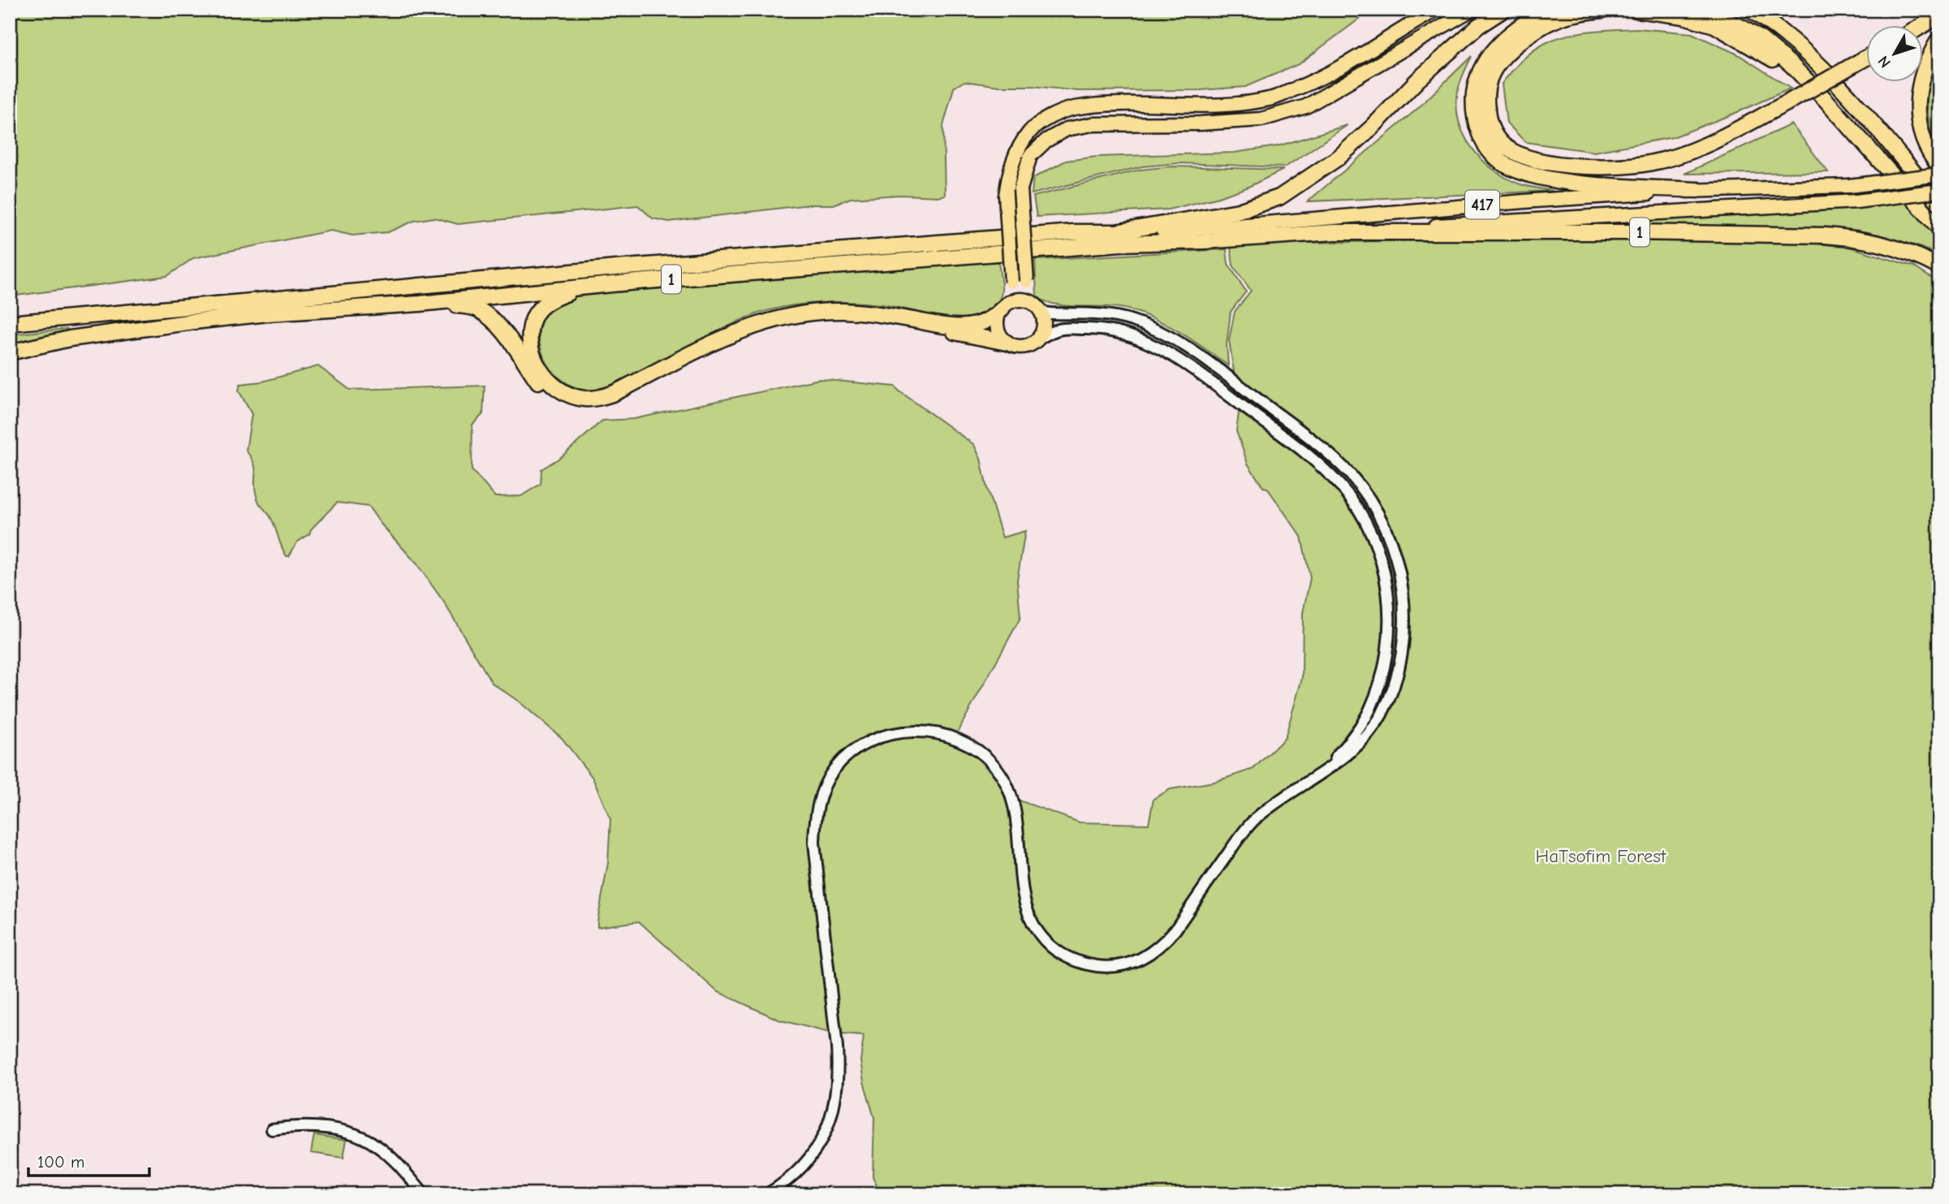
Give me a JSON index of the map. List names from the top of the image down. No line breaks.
{"streets":{"highway":["1"],"main road":["417"]},"crossings":[["417","1"]],"parks":["HaTsofim Forest"],"scale_bar":"100 m","north":"bottom left"}
